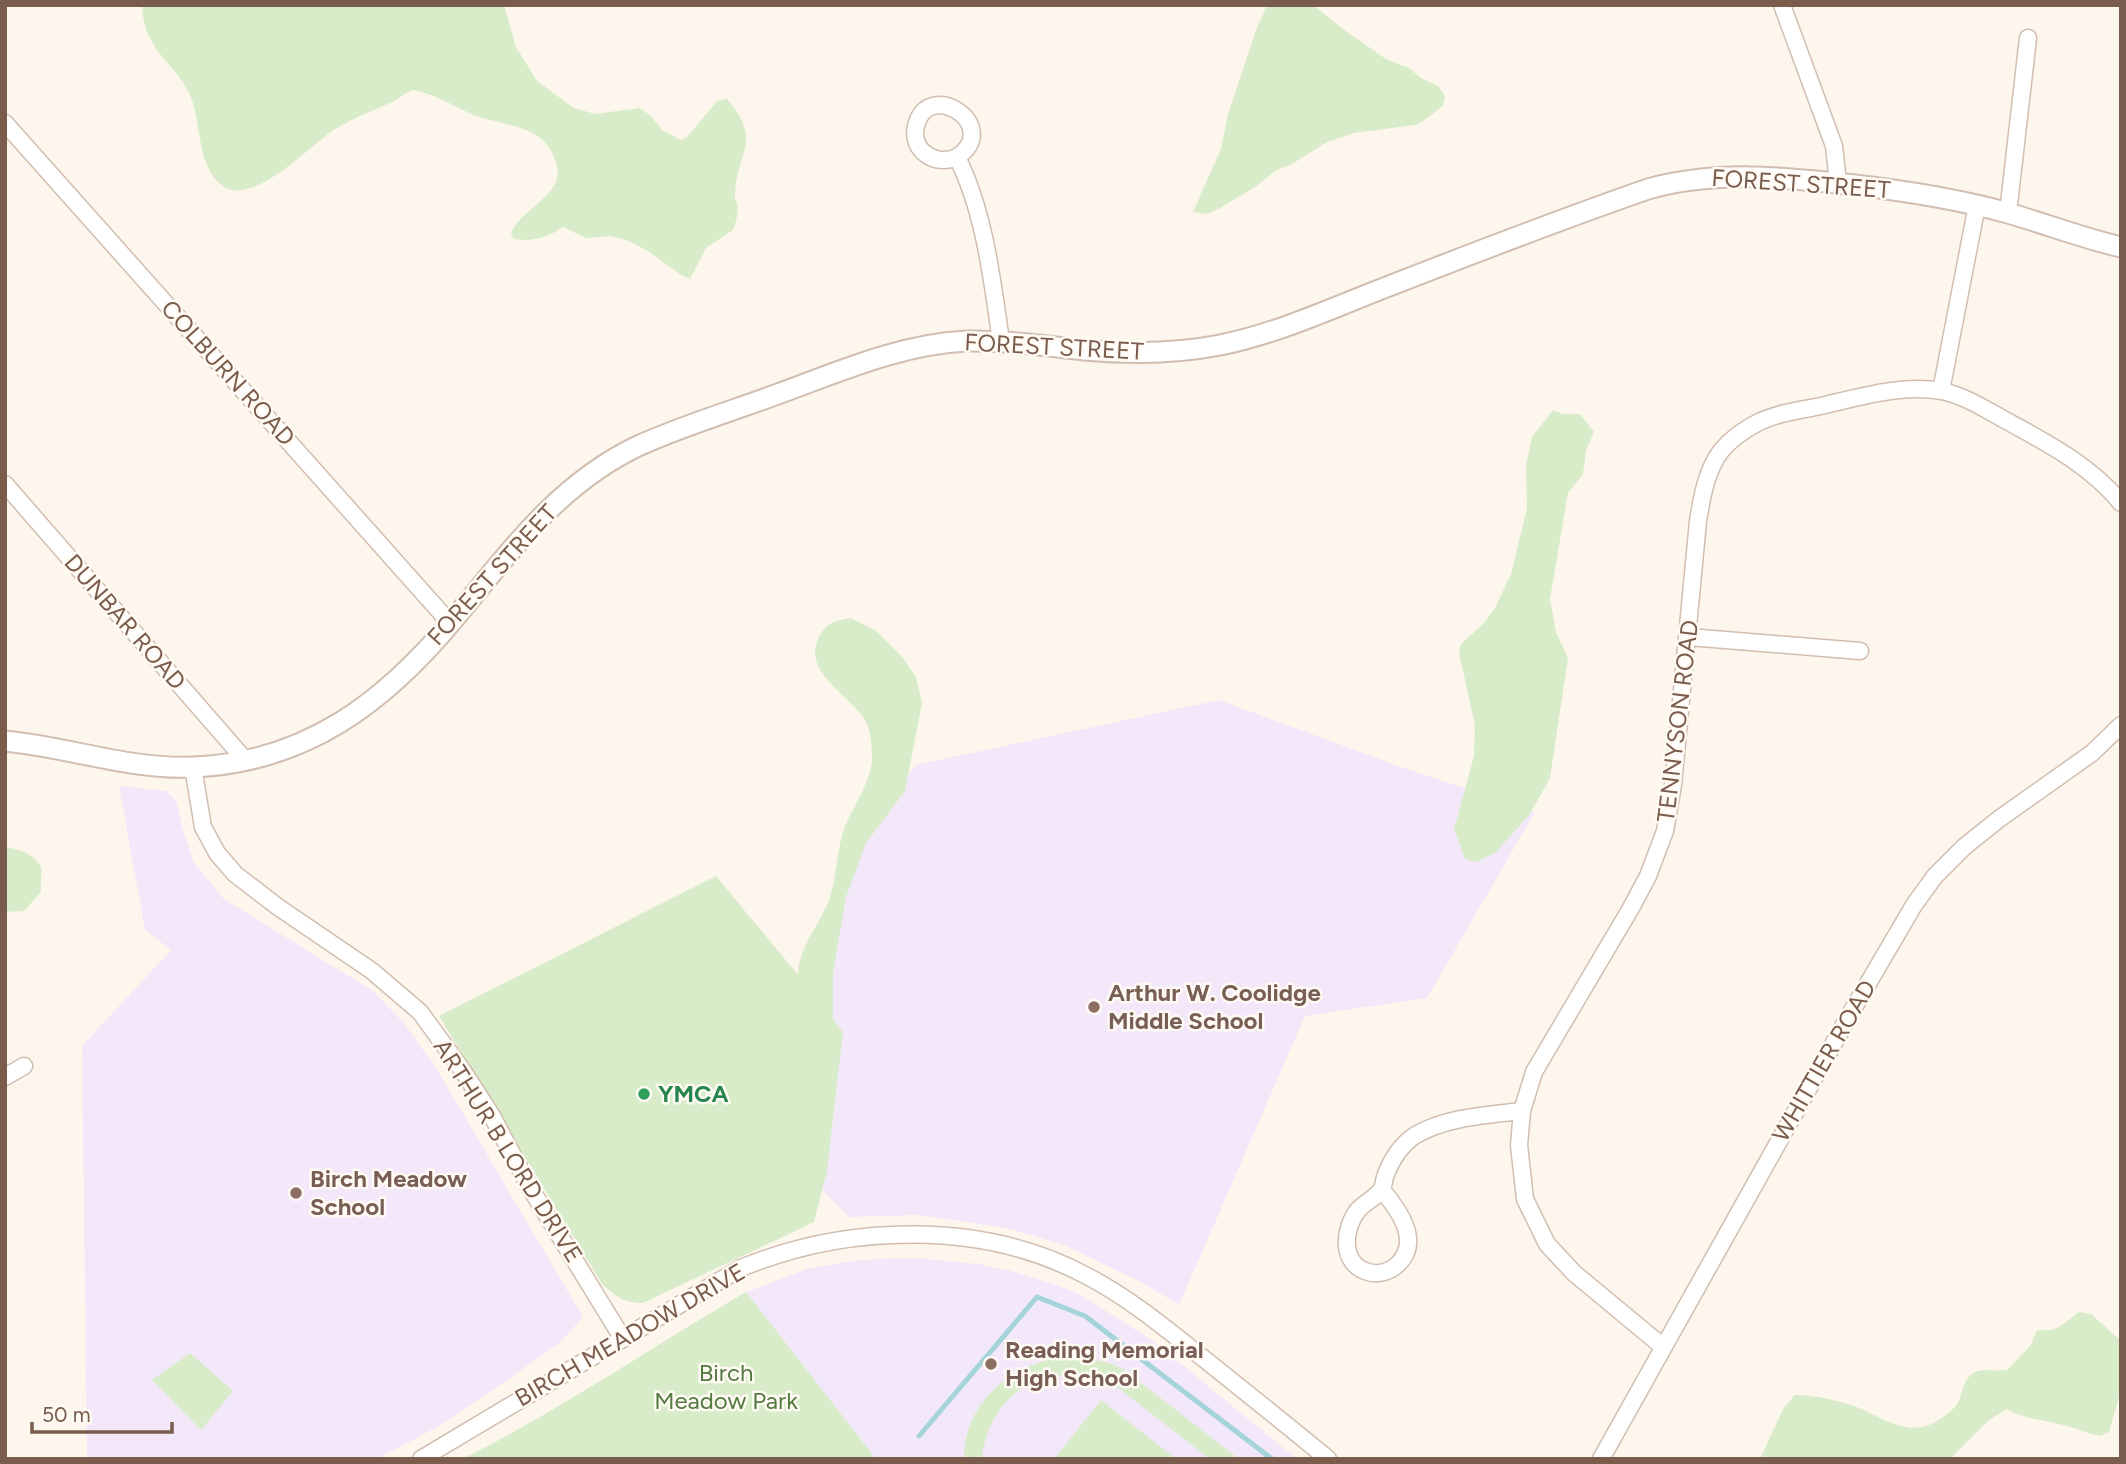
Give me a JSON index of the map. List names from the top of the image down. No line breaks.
{"streets":{"street":["FOREST STREET","COLBURN ROAD","DUNBAR ROAD","TENNYSON ROAD","WHITTIER ROAD","ARTHUR B LORD DRIVE","BIRCH MEADOW DRIVE"]},"crossings":[["FOREST STREET","COLBURN ROAD"],["FOREST STREET","DUNBAR ROAD"],["FOREST STREET","ARTHUR B LORD DRIVE"],["TENNYSON ROAD","WHITTIER ROAD"],["ARTHUR B LORD DRIVE","BIRCH MEADOW DRIVE"]],"parks":["Birch Meadow Park"],"places":["Arthur W. Coolidge Middle School","YMCA","Birch Meadow School","Reading Memorial High School"],"scale_bar":"50 m"}
